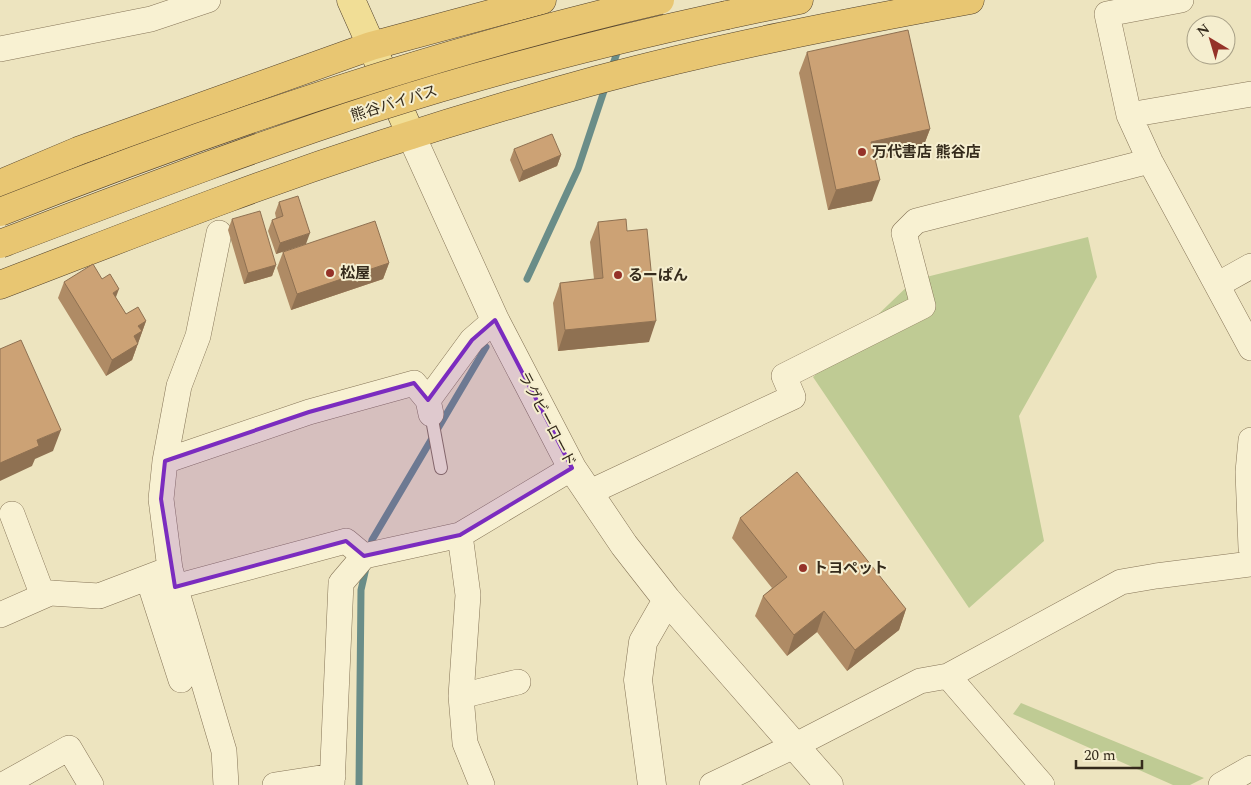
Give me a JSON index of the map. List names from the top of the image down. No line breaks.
{"streets":{"highway":["熊谷バイパス"],"main road":["ラグビーロード"]},"places":["万代書店 熊谷店","松屋","るーぱん","トヨペット"],"scale_bar":"20 m","north":"top left"}
